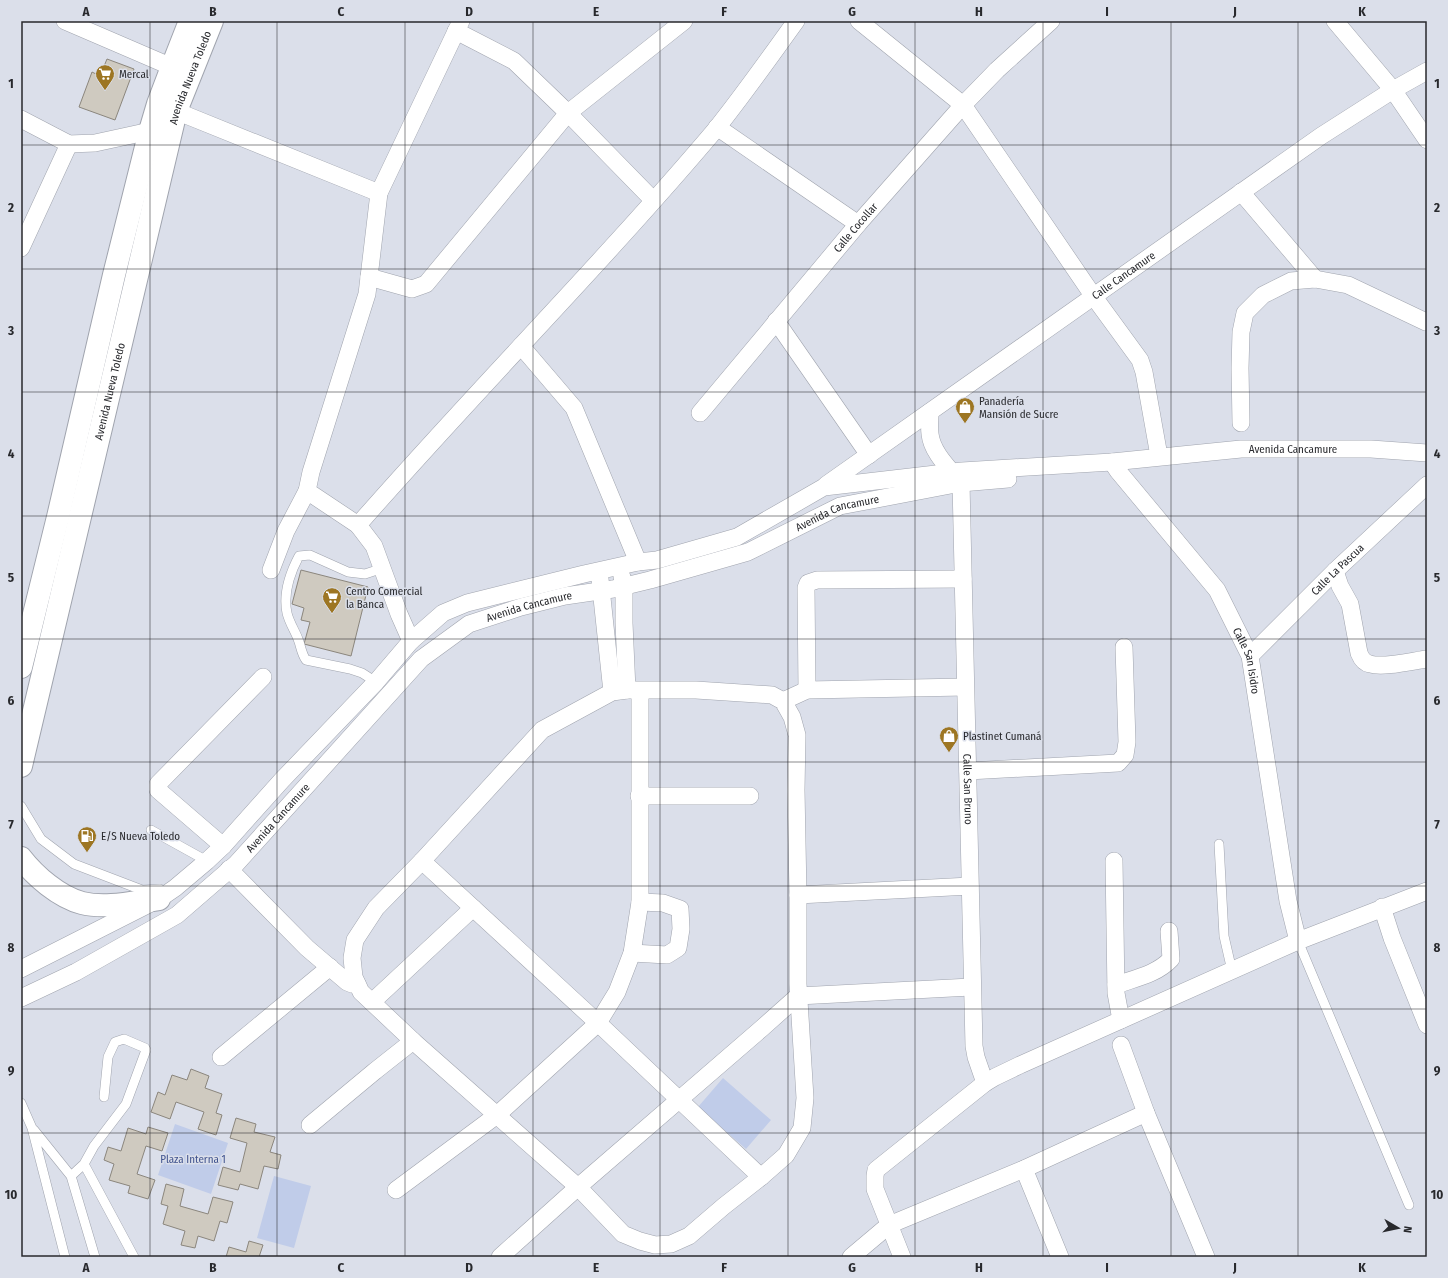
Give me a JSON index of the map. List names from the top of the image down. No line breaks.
{"streets":{"main road":["Avenida Nueva Toledo"],"street":["Calle Cocollar","Calle Cancamure","Avenida Cancamure","Calle La Pascua","Calle San Isidro","Calle San Bruno"]},"crossings":[["Calle Cancamure","Avenida Cancamure"],["Avenida Cancamure","Calle San Isidro"],["Avenida Cancamure","Calle San Bruno"],["Calle La Pascua","Calle San Isidro"]],"parks":["Plaza Interna 1"],"places":{"supermarket":["Mercal","Centro Comercial la Banca"],"shop":["Panadería Mansión de Sucre","Plastinet Cumaná"],"fuel station":["E/S Nueva Toledo"]},"north":"right","grid":{"columns":["A","B","C","D","E","F","G","H","I","J","K"],"rows":["1","2","3","4","5","6","7","8","9","10"]}}
